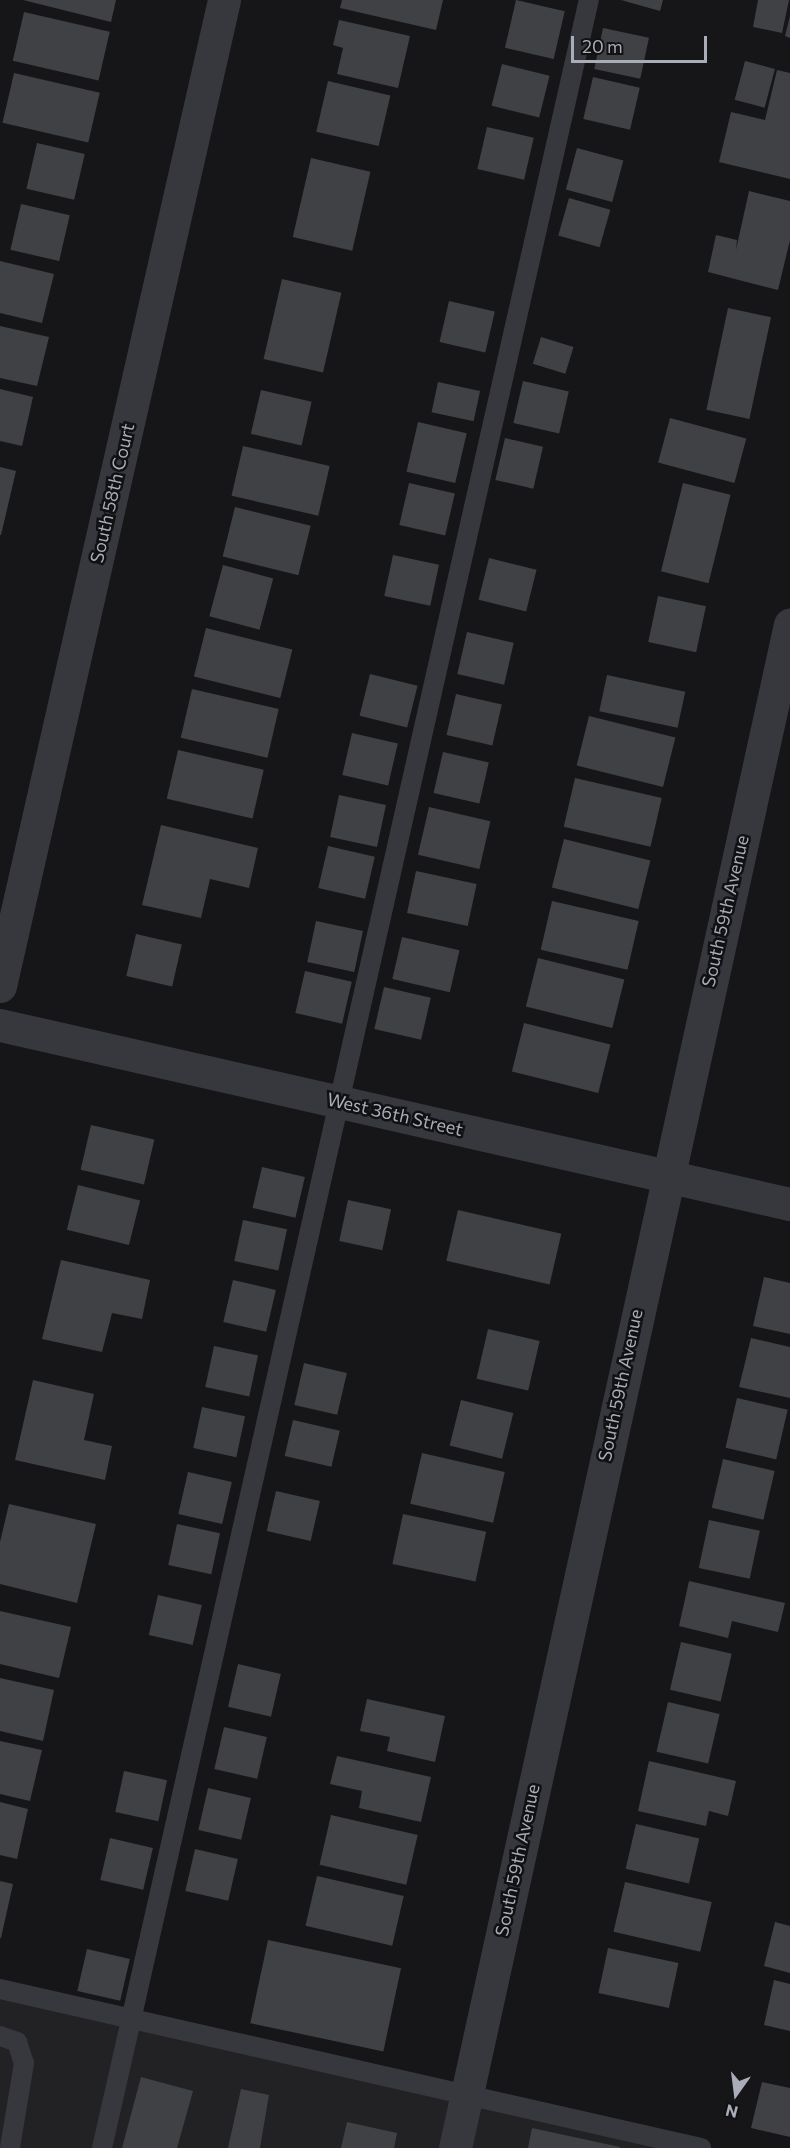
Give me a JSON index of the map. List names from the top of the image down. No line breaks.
{"streets":{"street":["South 58th Court","South 59th Avenue","West 36th Street"]},"crossings":[["South 59th Avenue","West 36th Street"]],"scale_bar":"20 m","north":"bottom"}
